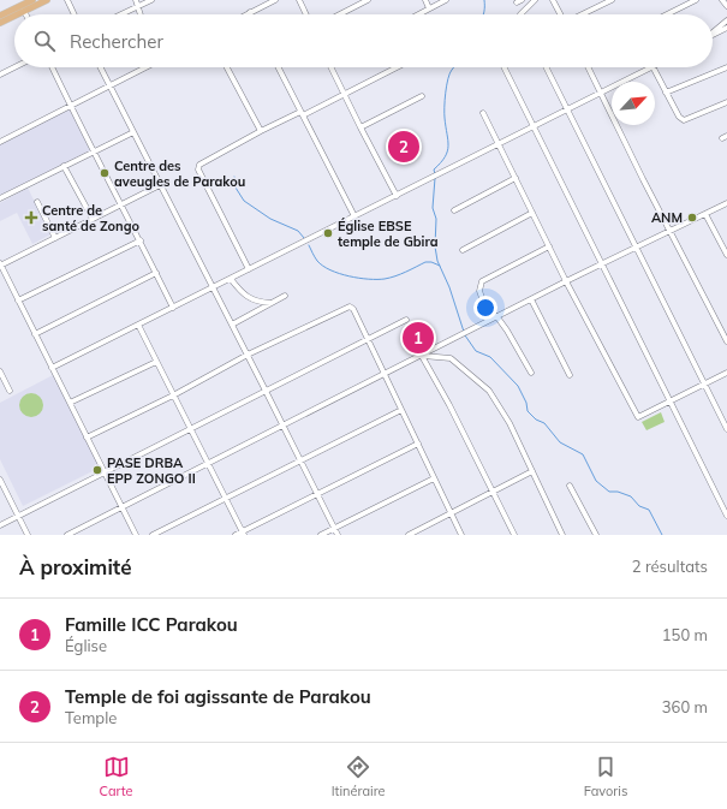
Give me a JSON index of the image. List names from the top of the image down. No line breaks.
{"places":{"other":["Centre des aveugles de Parakou","ANM","Église EBSE temple de Gbira","PASE DRBA EPP ZONGO II"],"health":["Centre de santé de Zongo"]},"north":"top right","page":{"search":"Rechercher","pins":["2","1"],"heading":["À proximité","2 résultats"],"list":[{"mark":"1","name":"Famille ICC Parakou","note":"Église","value":"150 m"},{"mark":"2","name":"Temple de foi agissante de Parakou","note":"Temple","value":"360 m"}],"nav":["Carte","Itinéraire","Favoris"]}}
